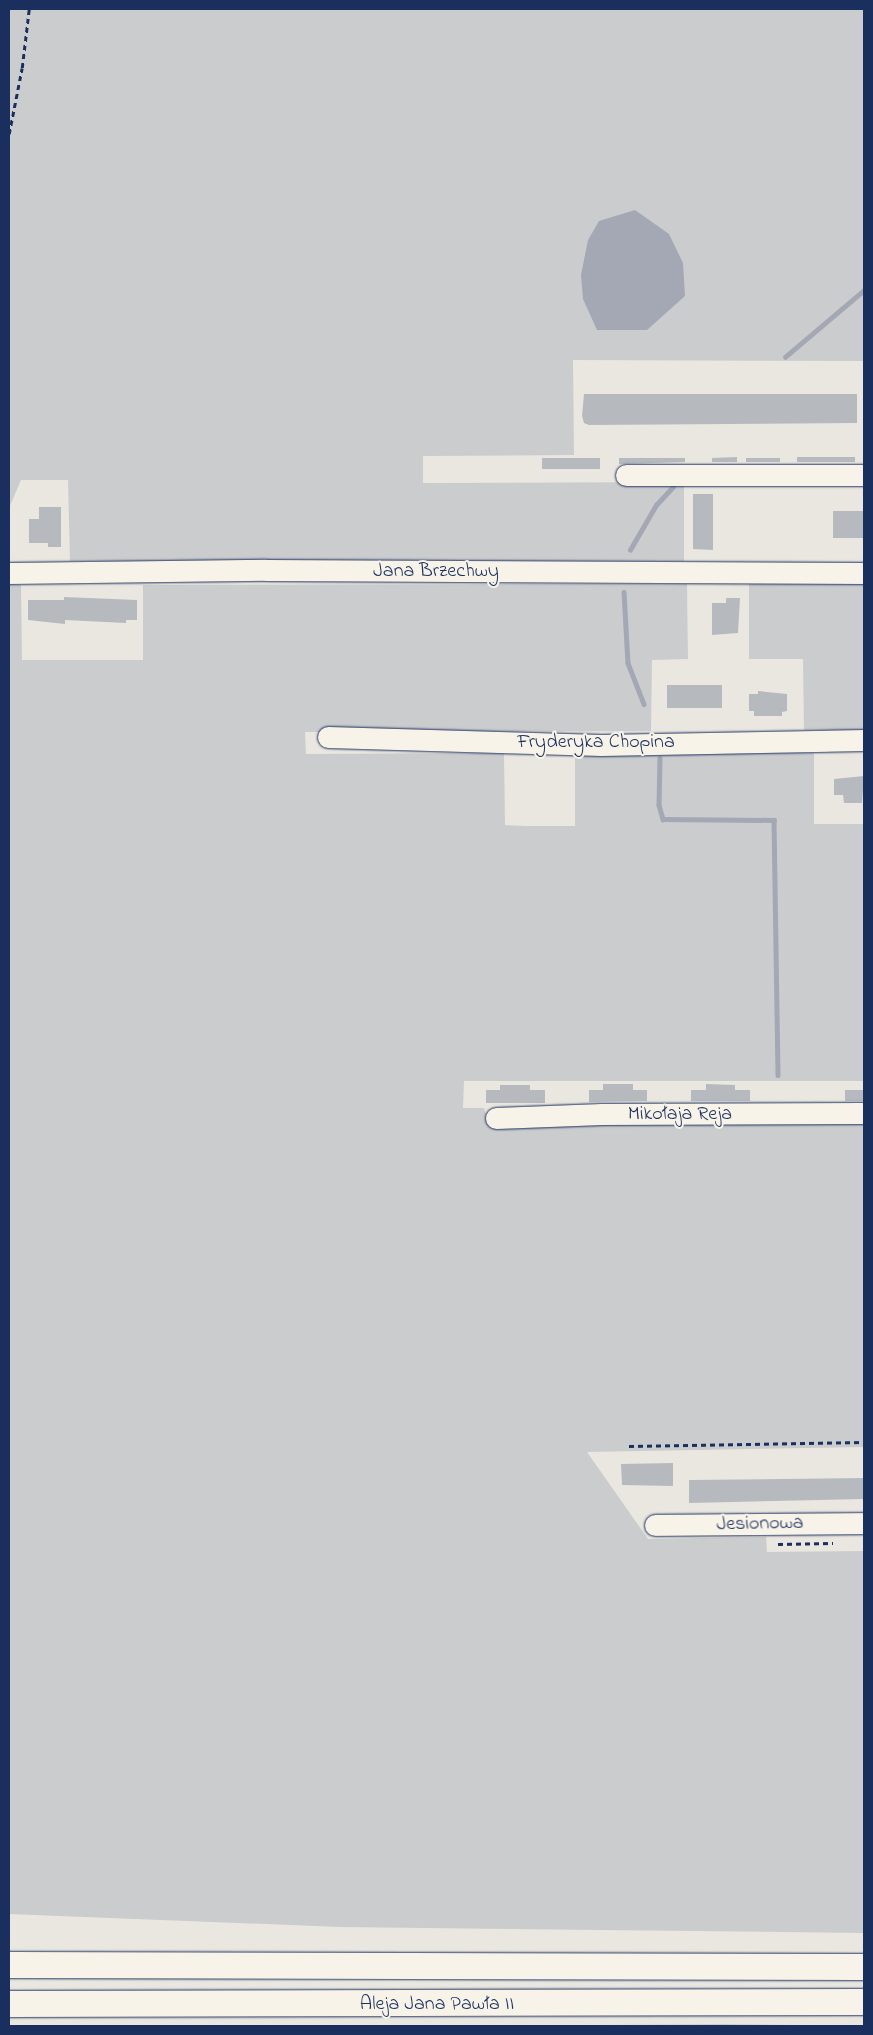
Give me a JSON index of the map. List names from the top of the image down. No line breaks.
{"streets":{"main road":["Aleja Jana Pawła II"],"street":["Jana Brzechwy","Fryderyka Chopina","Mikołaja Reja","Jesionowa"]}}
